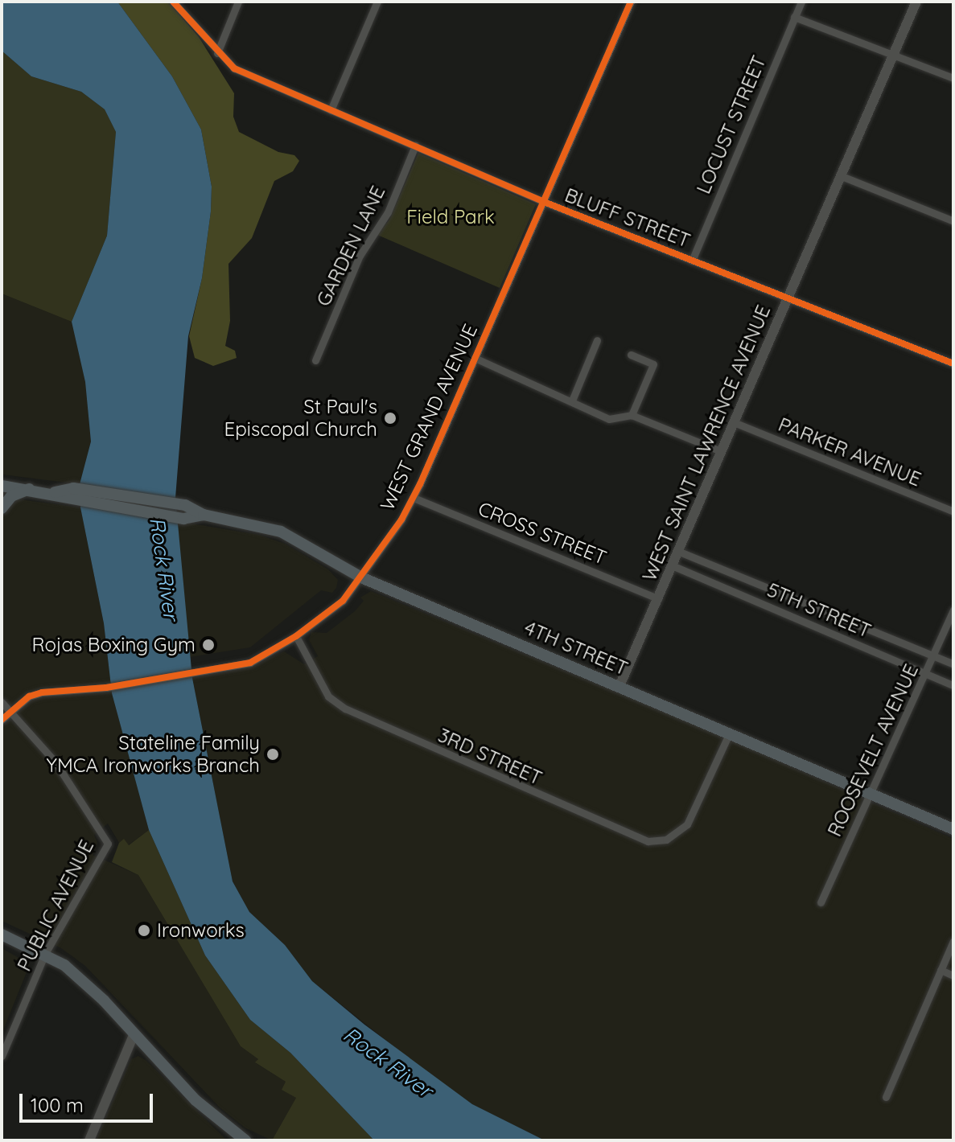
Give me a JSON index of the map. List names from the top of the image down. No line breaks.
{"streets":{"main road":["4TH STREET"],"street":["LOCUST STREET","BLUFF STREET","GARDEN LANE","WEST GRAND AVENUE","WEST SAINT LAWRENCE AVENUE","PARKER AVENUE","CROSS STREET","5TH STREET","ROOSEVELT AVENUE","3RD STREET","PUBLIC AVENUE"]},"crossings":[["LOCUST STREET","BLUFF STREET"],["BLUFF STREET","GARDEN LANE"],["BLUFF STREET","WEST GRAND AVENUE"],["BLUFF STREET","WEST SAINT LAWRENCE AVENUE"],["WEST GRAND AVENUE","CROSS STREET"],["WEST GRAND AVENUE","4TH STREET"],["WEST GRAND AVENUE","3RD STREET"],["WEST GRAND AVENUE","PUBLIC AVENUE"],["WEST SAINT LAWRENCE AVENUE","PARKER AVENUE"],["WEST SAINT LAWRENCE AVENUE","CROSS STREET"],["WEST SAINT LAWRENCE AVENUE","5TH STREET"],["WEST SAINT LAWRENCE AVENUE","4TH STREET"],["5TH STREET","ROOSEVELT AVENUE"],["4TH STREET","ROOSEVELT AVENUE"],["4TH STREET","3RD STREET"]],"water":["Rock River"],"parks":["Field Park"],"places":["St Paul's Episcopal Church","Rojas Boxing Gym","Stateline Family YMCA Ironworks Branch","Ironworks"],"scale_bar":"100 m"}
